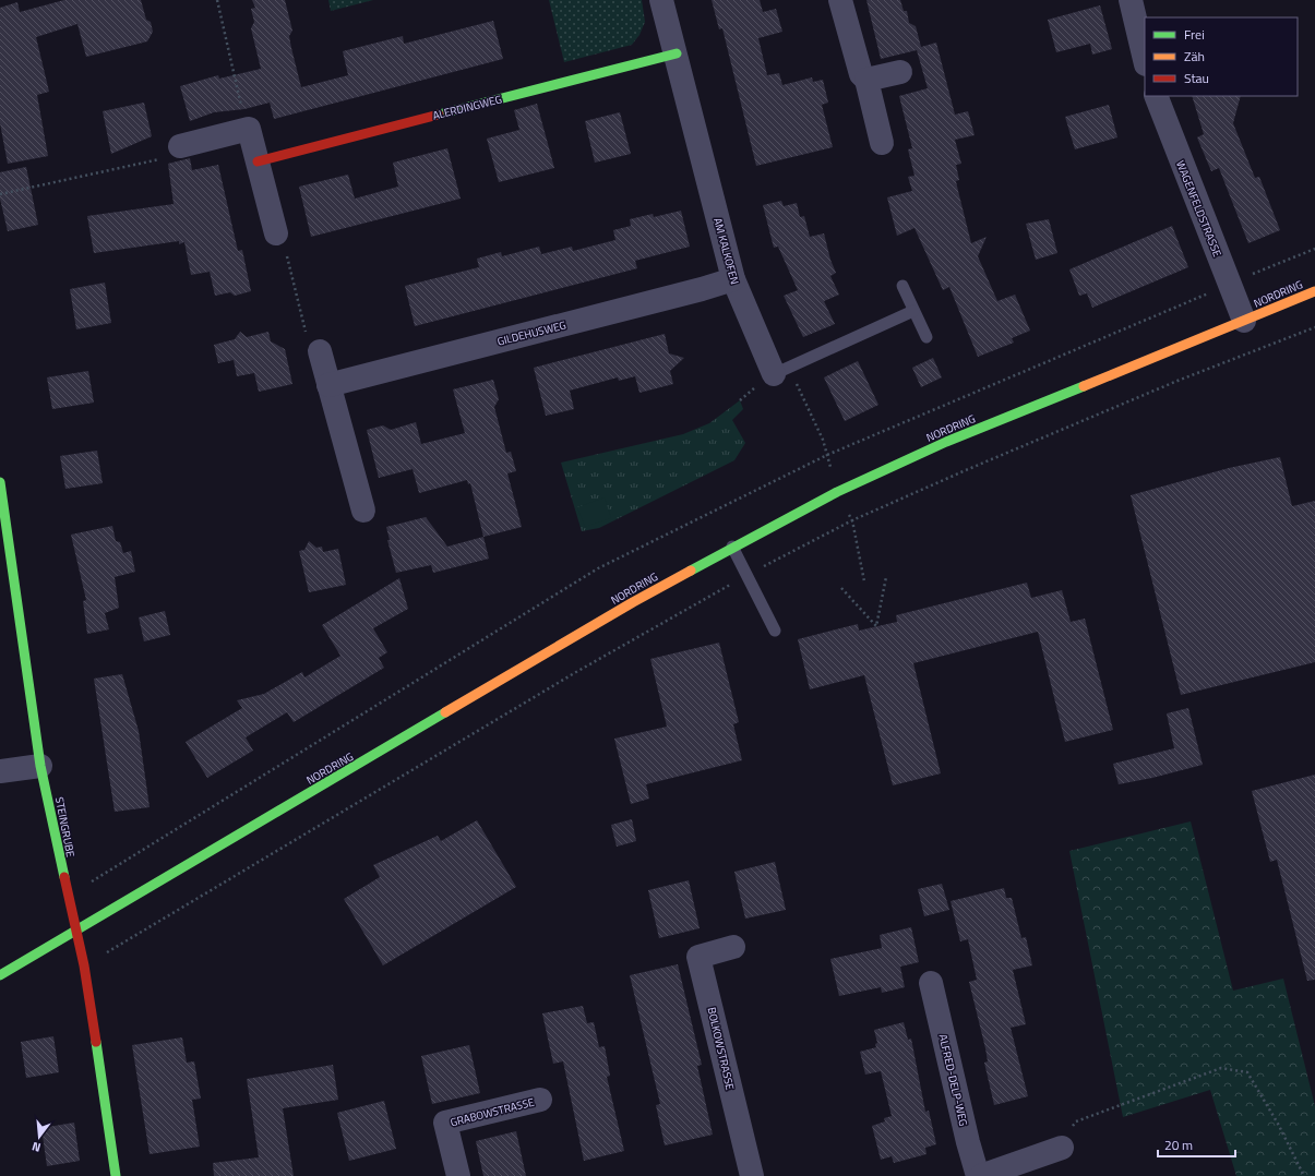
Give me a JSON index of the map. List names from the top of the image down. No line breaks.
{"streets":{"main road":["ALERDINGWEG","NORDRING","STEINGRUBE"],"street":["WAGENFELDSTRASSE","AM KALKOFEN","GILDEHUSWEG","BOLKOWSTRASSE","ALFRED-DELP-WEG","GRABOWSTRASSE"]},"crossings":[["ALERDINGWEG","AM KALKOFEN"],["WAGENFELDSTRASSE","NORDRING"],["AM KALKOFEN","GILDEHUSWEG"],["NORDRING","STEINGRUBE"]],"legend":["Frei","Zäh","Stau"],"scale_bar":"20 m","north":"bottom"}
